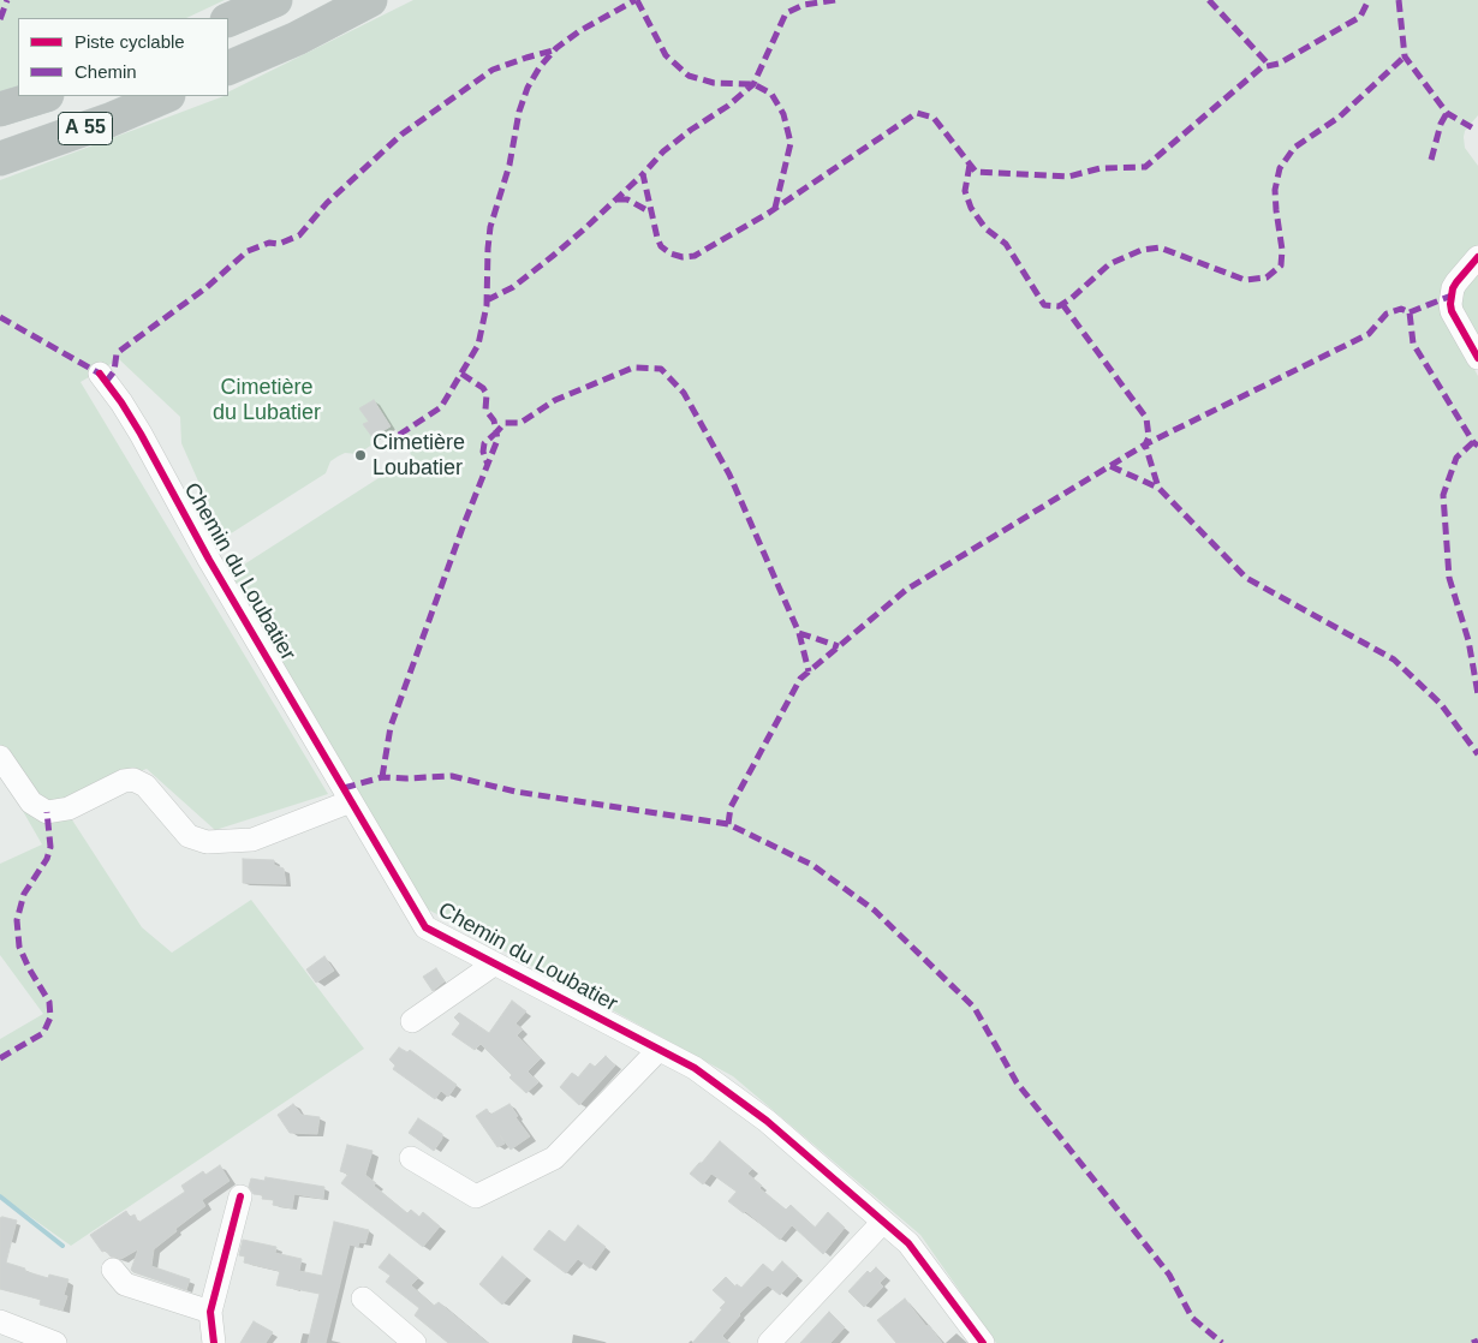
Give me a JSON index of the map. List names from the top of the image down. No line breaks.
{"streets":{"highway":["A 55"],"street":["Chemin du Loubatier"]},"parks":["Cimetière du Lubatier"],"places":["Cimetière Loubatier"],"legend":["Piste cyclable","Chemin"]}
